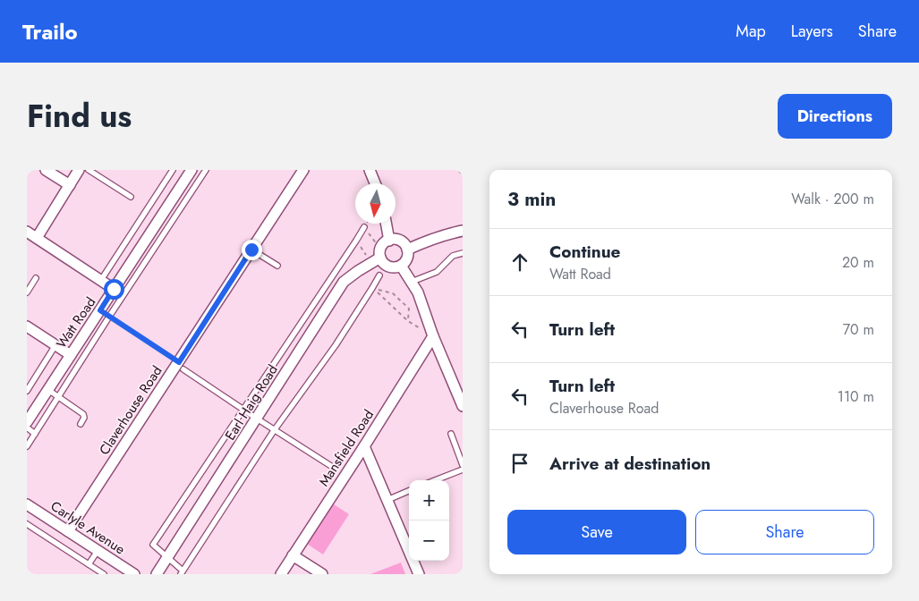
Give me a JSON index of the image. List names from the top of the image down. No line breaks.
{"streets":{"street":["Watt Road","Earl Haig Road","Claverhouse Road","Mansfield Road","Carlyle Avenue"]},"crossings":[["Claverhouse Road","Carlyle Avenue"]],"north":"bottom","page":{"header":"Trailo","nav":["Map","Layers","Share"],"title":"Find us","buttons":["Directions",["Save","Share"]],"heading":["3 min","Walk · 200 m"],"list":[["Continue","Watt Road","20 m"],["Turn left","70 m"],["Turn left","Claverhouse Road","110 m"],"Arrive at destination"],"map_buttons":["+","−"]}}
